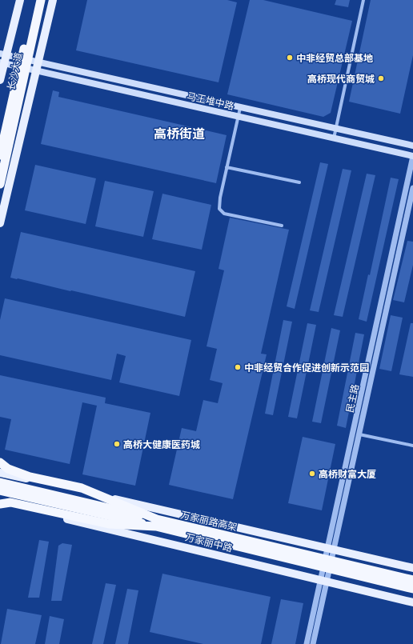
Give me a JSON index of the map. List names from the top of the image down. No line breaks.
{"streets":{"highway":["长沙大道","万家丽路高架"],"main road":["马王堆中路","万家丽中路"],"street":["民主路"]},"crossings":[["马王堆中路","民主路"],["民主路","万家丽中路"]],"districts":["高桥街道"],"places":["中非经贸总部基地","高桥现代商贸城","中非经贸合作促进创新示范园","高桥大健康医药城","高桥财富大厦"]}
